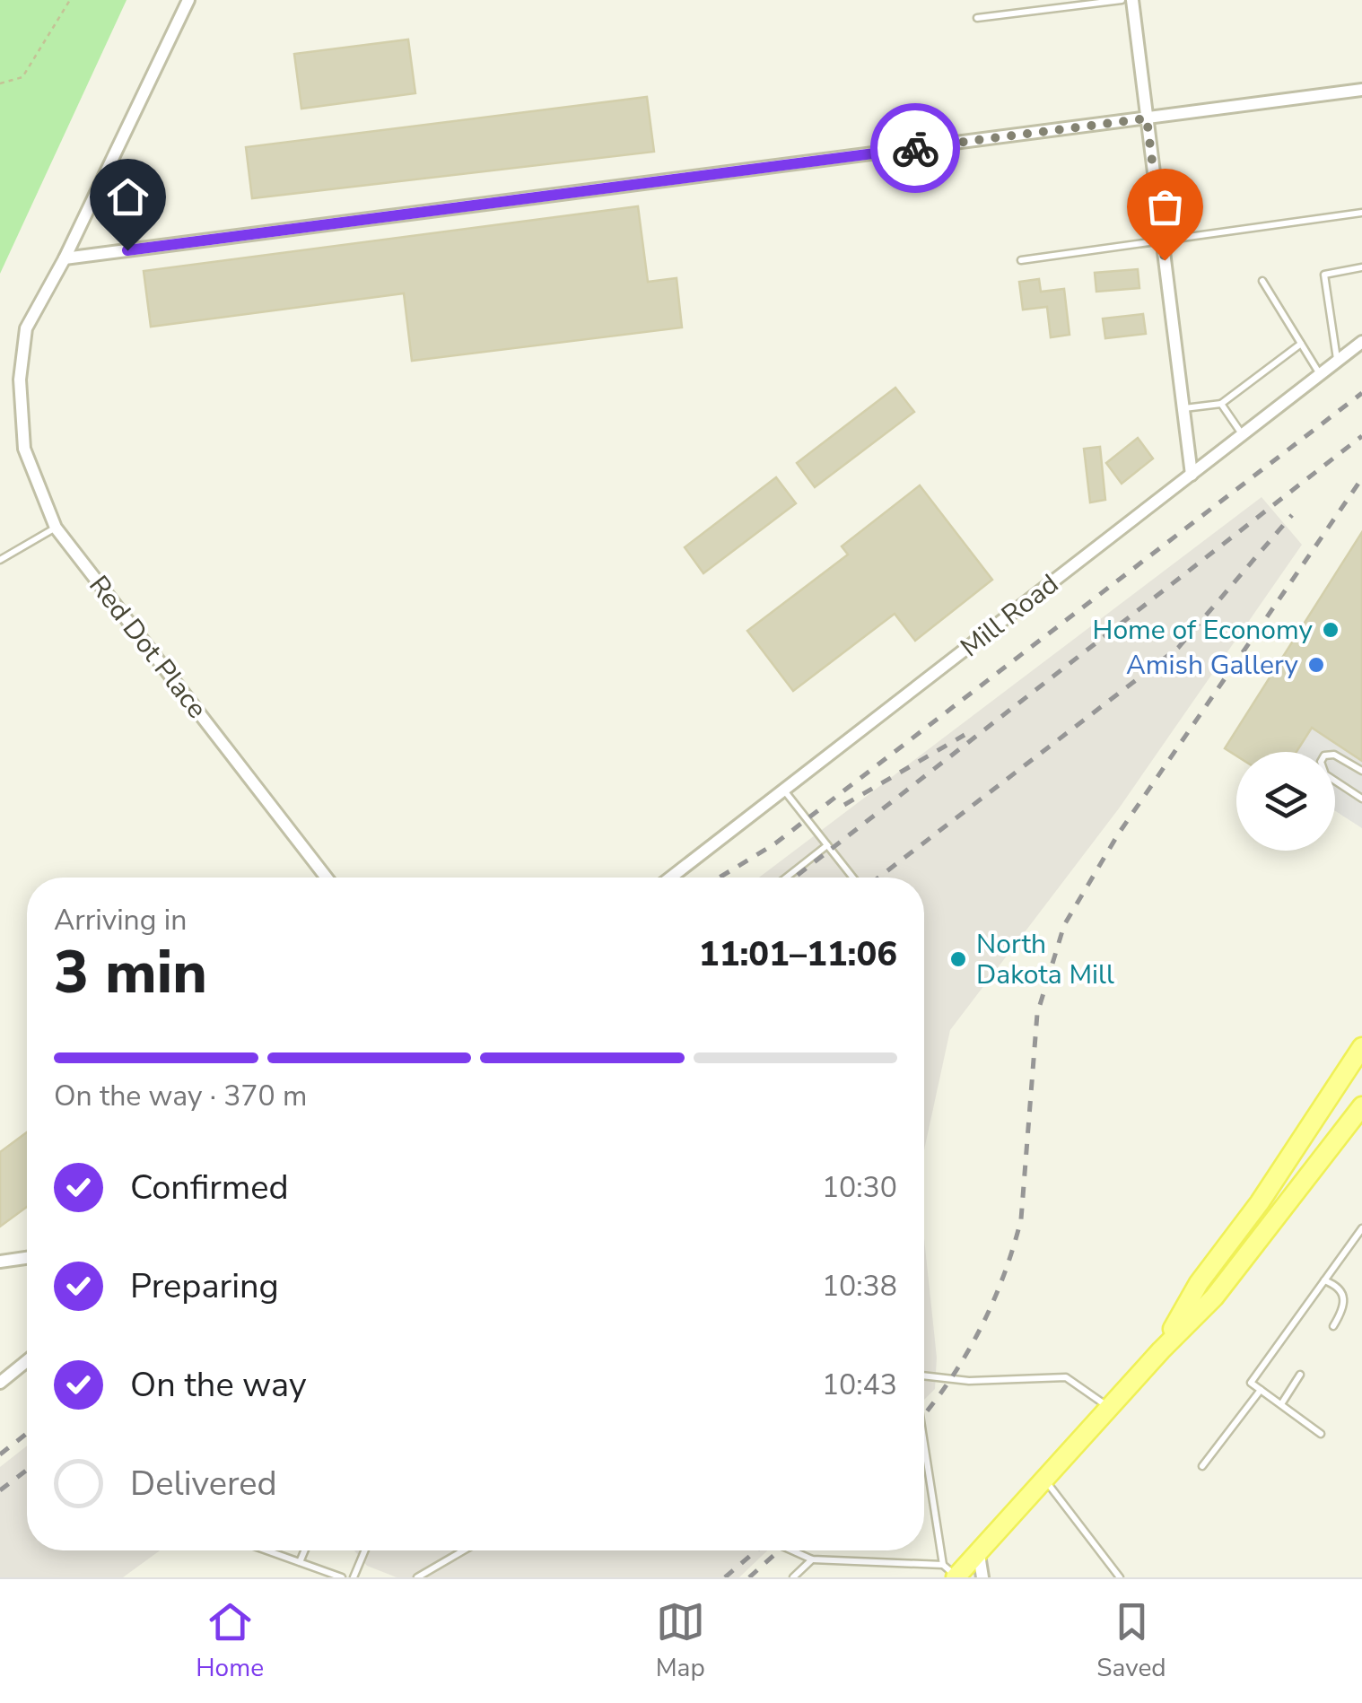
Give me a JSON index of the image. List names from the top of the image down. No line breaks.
{"streets":{"street":["Mill Road","Red Dot Place"]},"places":["Home of Economy","Amish Gallery","North Dakota Mill"],"page":{"heading":["3 min","Arriving in","11:01–11:06"],"bar":"On the way · 370 m","list":[["Confirmed","10:30"],["Preparing","10:38"],["On the way","10:43"],"Delivered"],"tabs":["Home","Map","Saved"]}}
